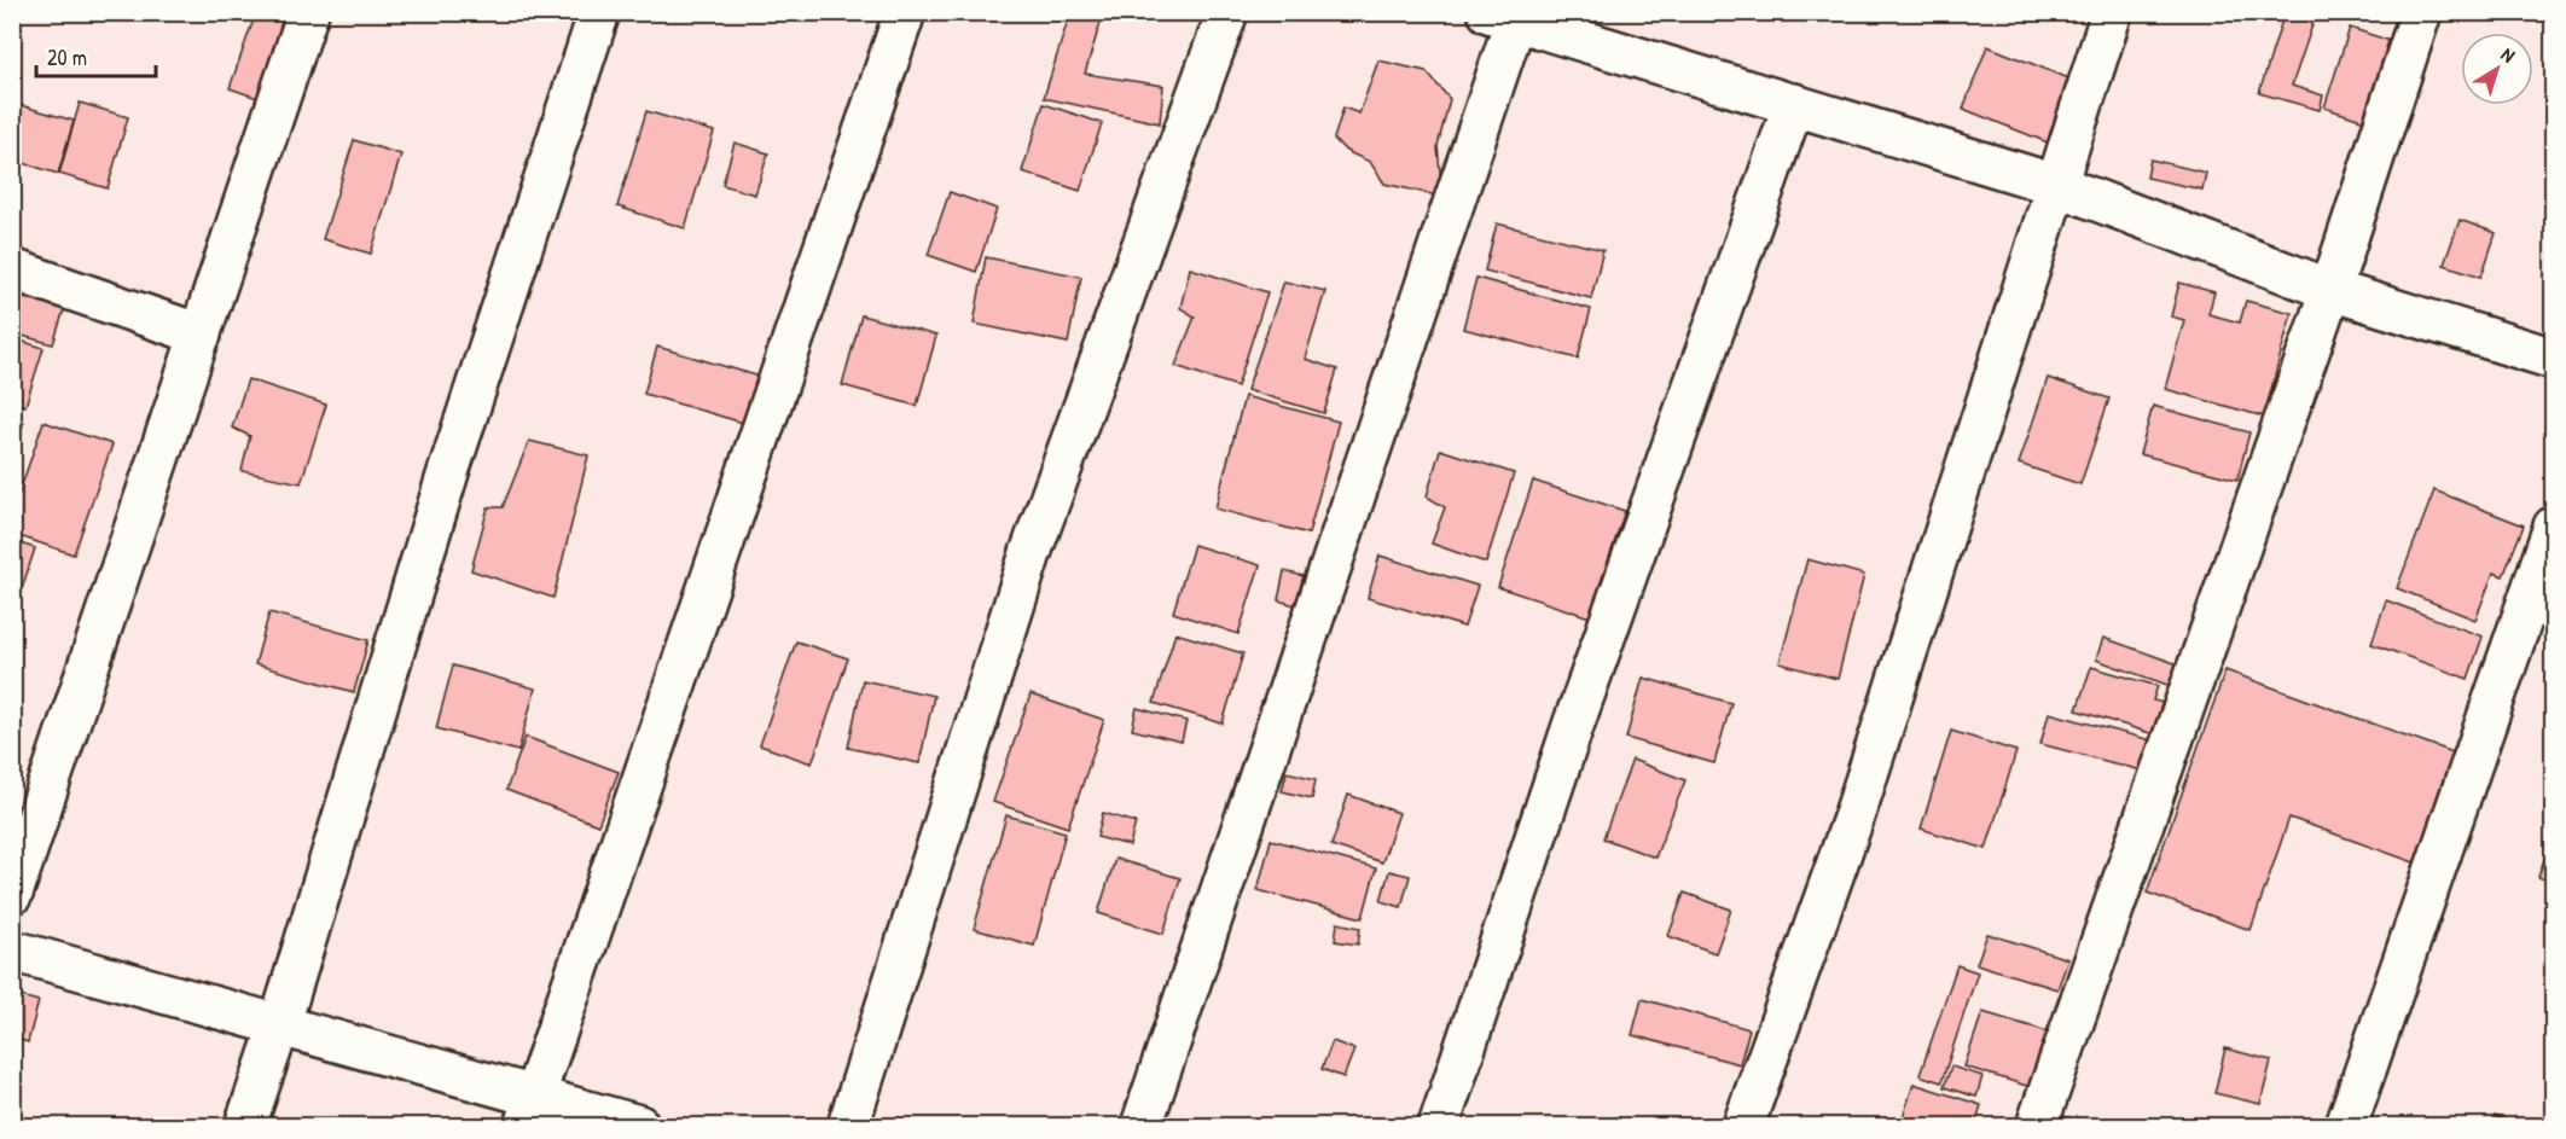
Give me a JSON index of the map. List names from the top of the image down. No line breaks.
{"scale_bar":"20 m","north":"top right"}
